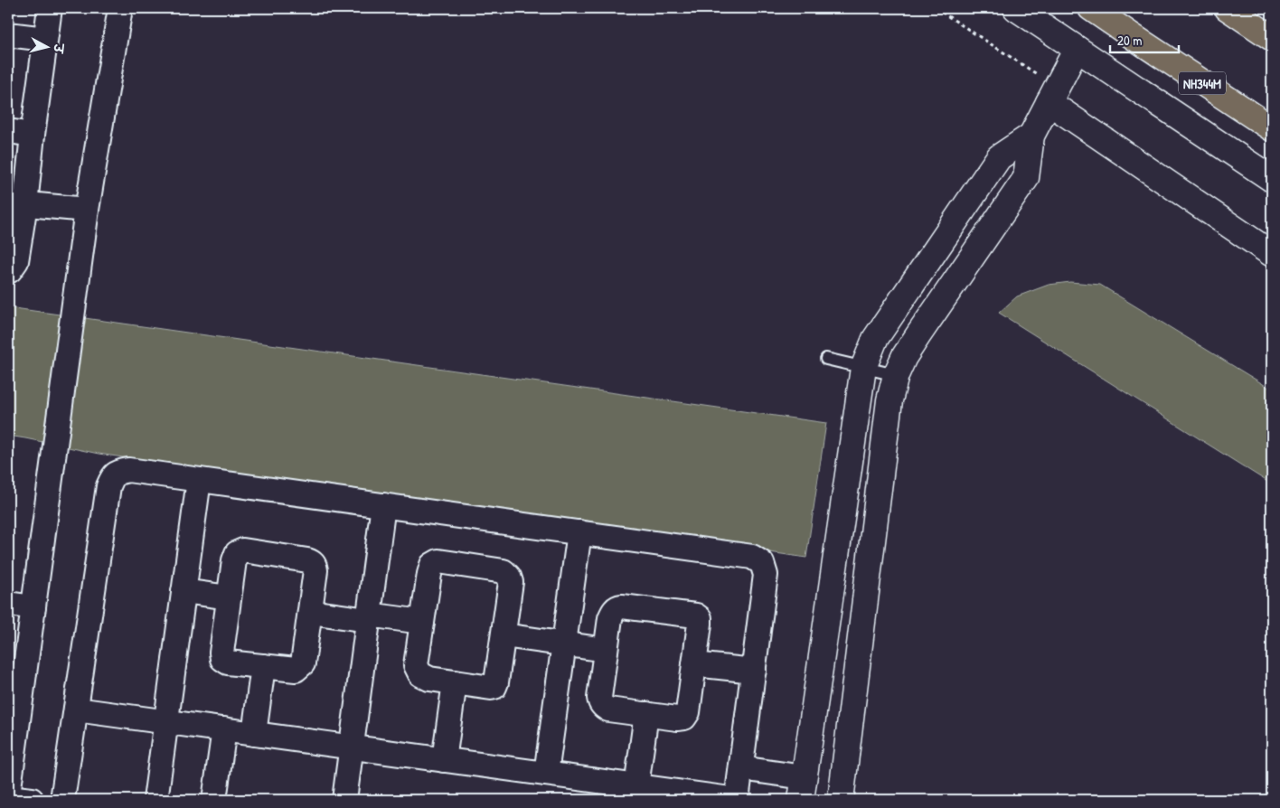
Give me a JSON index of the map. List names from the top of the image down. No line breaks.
{"streets":{"highway":["NH344M"]},"scale_bar":"20 m","north":"right"}
